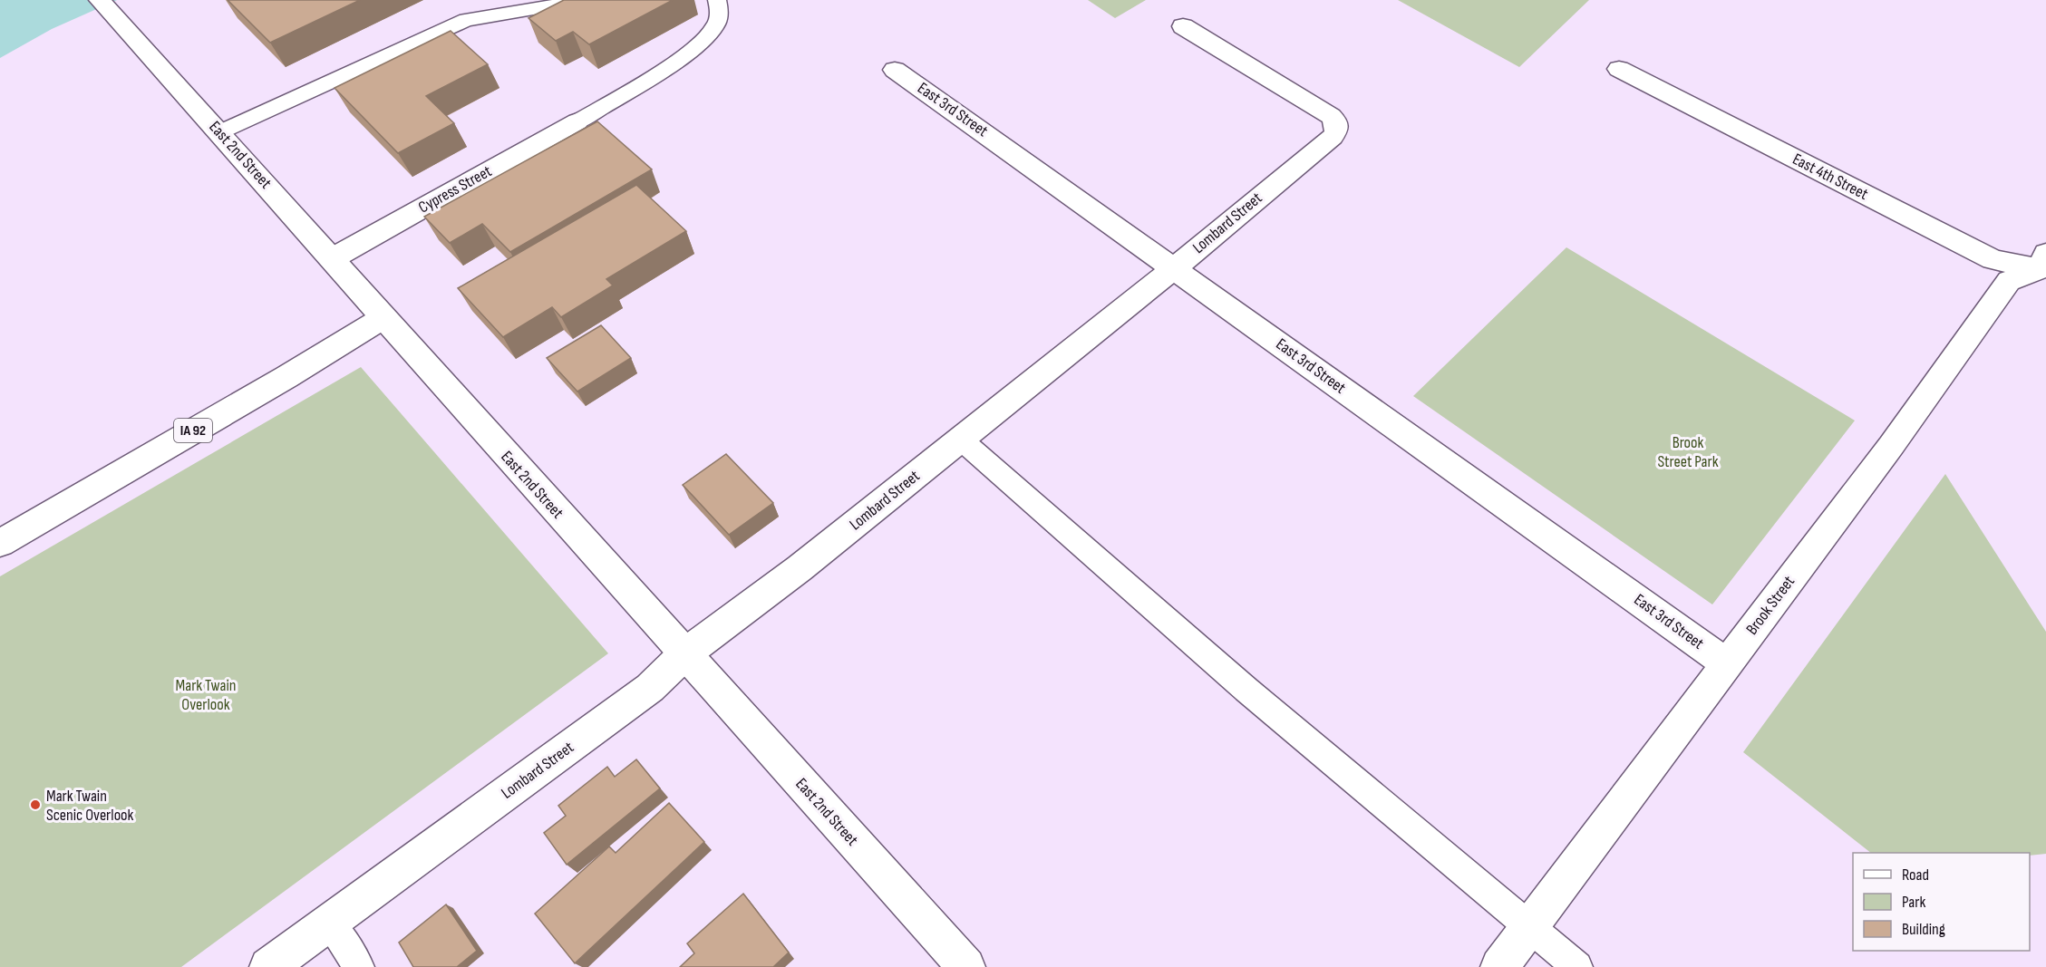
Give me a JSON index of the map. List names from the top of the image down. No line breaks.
{"streets":{"street":["East 3rd Street","East 2nd Street","East 4th Street","Cypress Street","Lombard Street","IA 92","Brook Street"]},"crossings":[["East 3rd Street","Lombard Street"],["East 3rd Street","Brook Street"],["East 2nd Street","Cypress Street"],["East 2nd Street","Lombard Street"],["East 2nd Street","IA 92"],["East 4th Street","Brook Street"]],"parks":["Brook Street Park","Mark Twain Overlook"],"places":["Mark Twain Scenic Overlook"],"legend":["Road","Park","Building"]}
